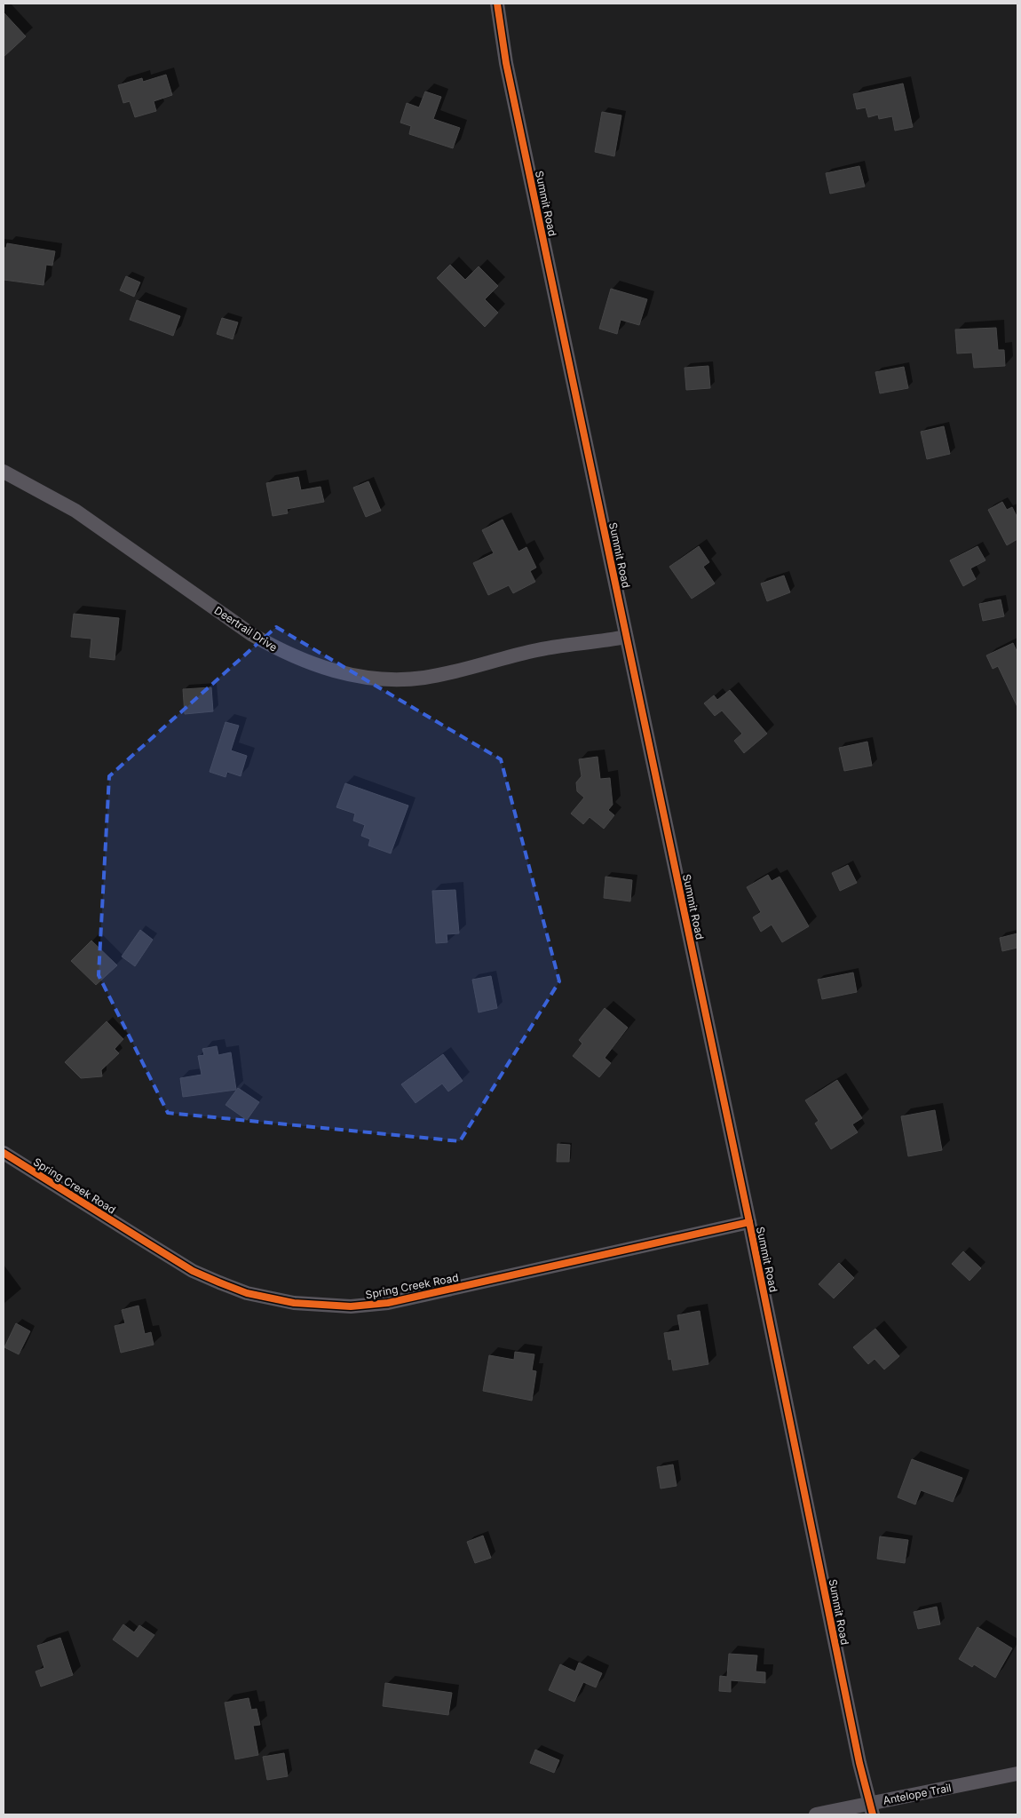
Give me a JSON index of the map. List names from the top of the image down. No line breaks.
{"streets":{"street":["Summit Road","Deertrail Drive","Spring Creek Road","Antelope Trail"]},"crossings":[["Summit Road","Deertrail Drive"],["Summit Road","Spring Creek Road"],["Summit Road","Antelope Trail"]]}
